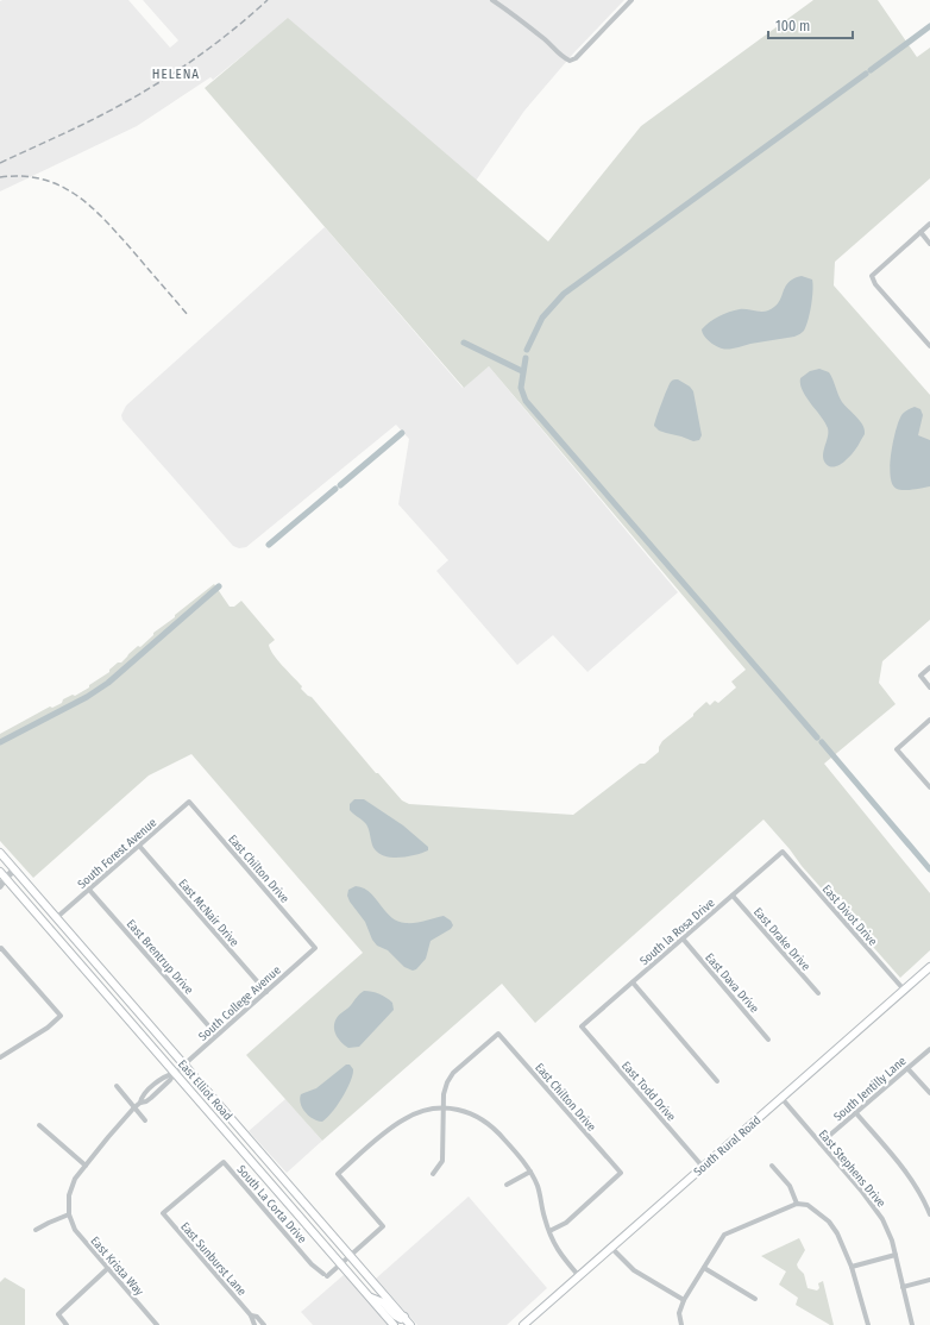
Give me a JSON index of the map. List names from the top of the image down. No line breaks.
{"streets":{"main road":["East Elliot Road","South Rural Road"],"street":["South Forest Avenue","East Chilton Drive","East McNair Drive","East Divot Drive","South la Rosa Drive","East Drake Drive","East Brentrup Drive","East Dava Drive","South College Avenue","South Jentilly Lane","East Todd Drive","East Stephens Drive","South La Corta Drive","East Sunburst Lane","East Krista Way"]},"crossings":[["South Forest Avenue","East Chilton Drive"],["South Forest Avenue","East McNair Drive"],["South Forest Avenue","East Brentrup Drive"],["South Forest Avenue","East Elliot Road"],["East Chilton Drive","South College Avenue"],["East McNair Drive","South College Avenue"],["East Divot Drive","South la Rosa Drive"],["East Divot Drive","South Rural Road"],["South la Rosa Drive","East Drake Drive"],["South la Rosa Drive","East Dava Drive"],["South la Rosa Drive","East Todd Drive"],["East Brentrup Drive","South College Avenue"],["South College Avenue","East Elliot Road"],["South College Avenue","East Krista Way"],["South Jentilly Lane","East Stephens Drive"],["East Elliot Road","South La Corta Drive"],["East Todd Drive","South Rural Road"],["South Rural Road","East Stephens Drive"],["South La Corta Drive","East Sunburst Lane"]],"districts":["HELENA"],"scale_bar":"100 m"}
